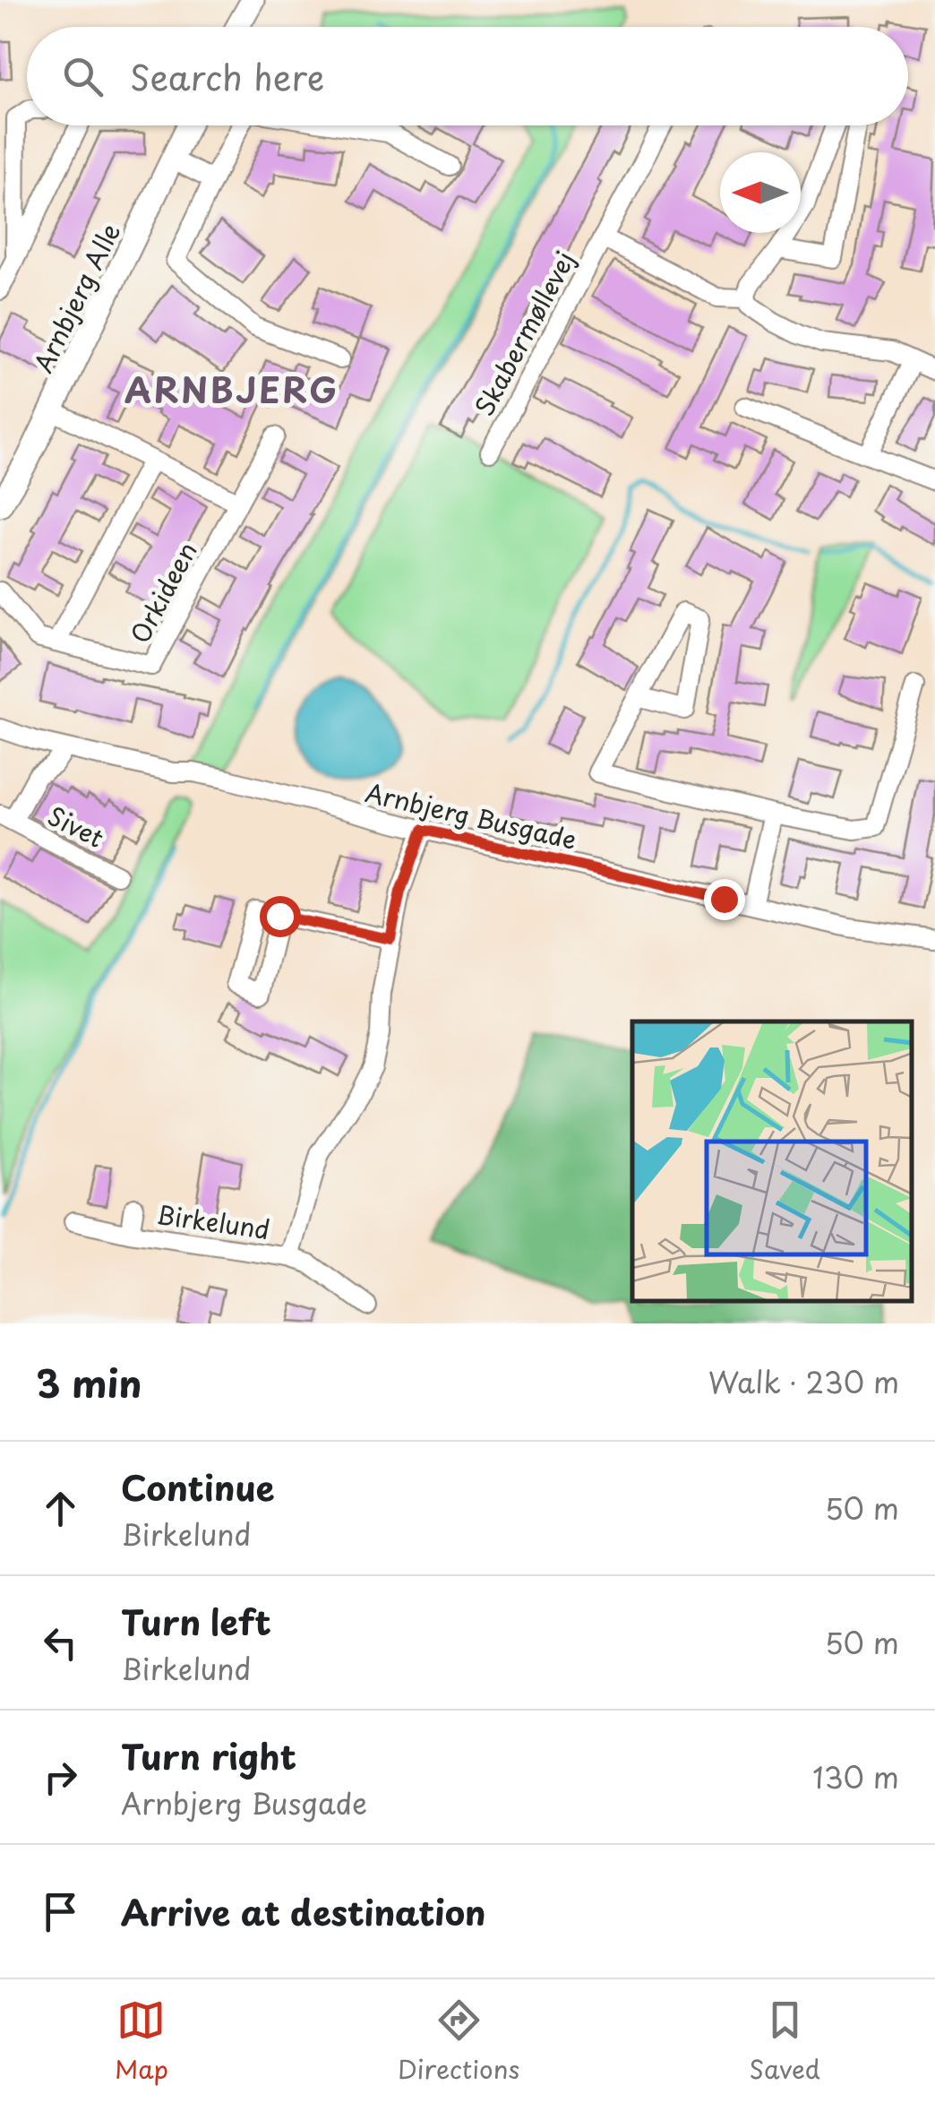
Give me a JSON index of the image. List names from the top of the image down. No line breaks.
{"streets":{"street":["Arnbjerg Alle","Skabermøllevej","Orkideen","Arnbjerg Busgade","Sivet","Birkelund"]},"crossings":[["Arnbjerg Busgade","Sivet"],["Arnbjerg Busgade","Birkelund"]],"districts":["ARNBJERG"],"north":"left","page":{"search":"Search here","heading":["3 min","Walk · 230 m"],"list":[["Continue","Birkelund","50 m"],["Turn left","Birkelund","50 m"],["Turn right","Arnbjerg Busgade","130 m"],"Arrive at destination"],"nav":["Map","Directions","Saved"]}}
